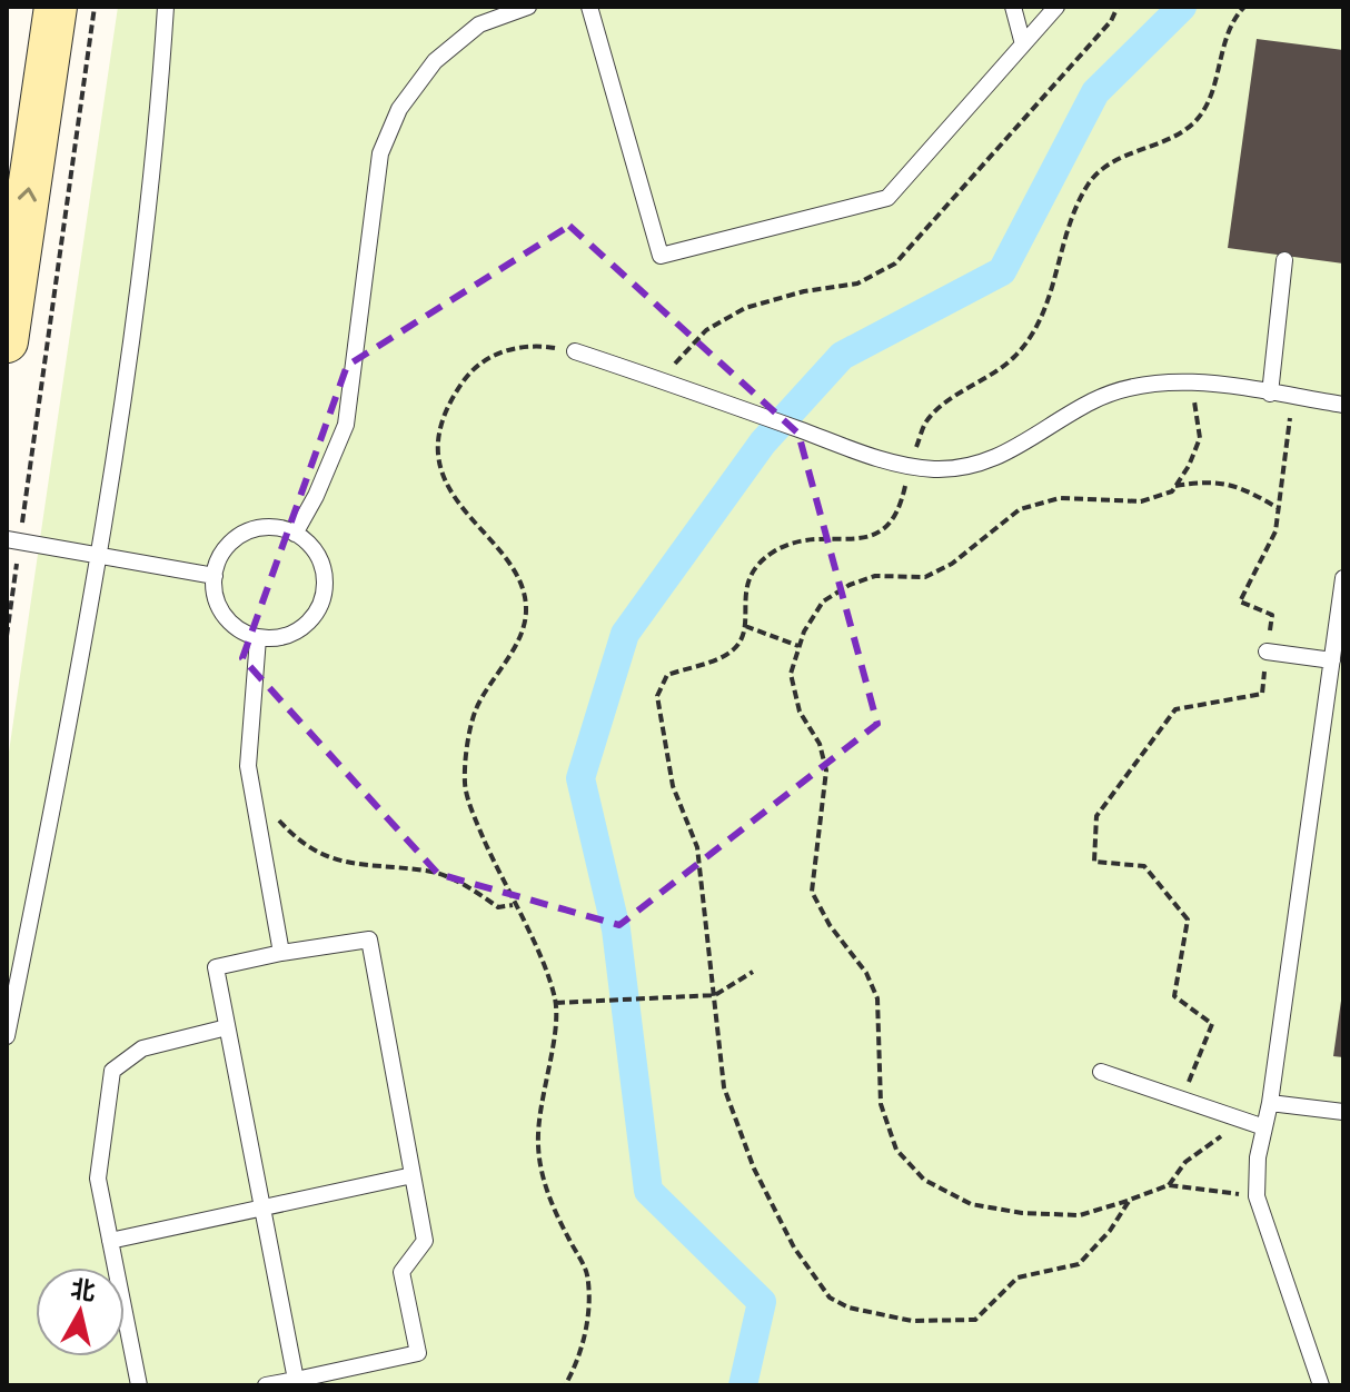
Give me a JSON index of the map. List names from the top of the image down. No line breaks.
{"north":"top"}
